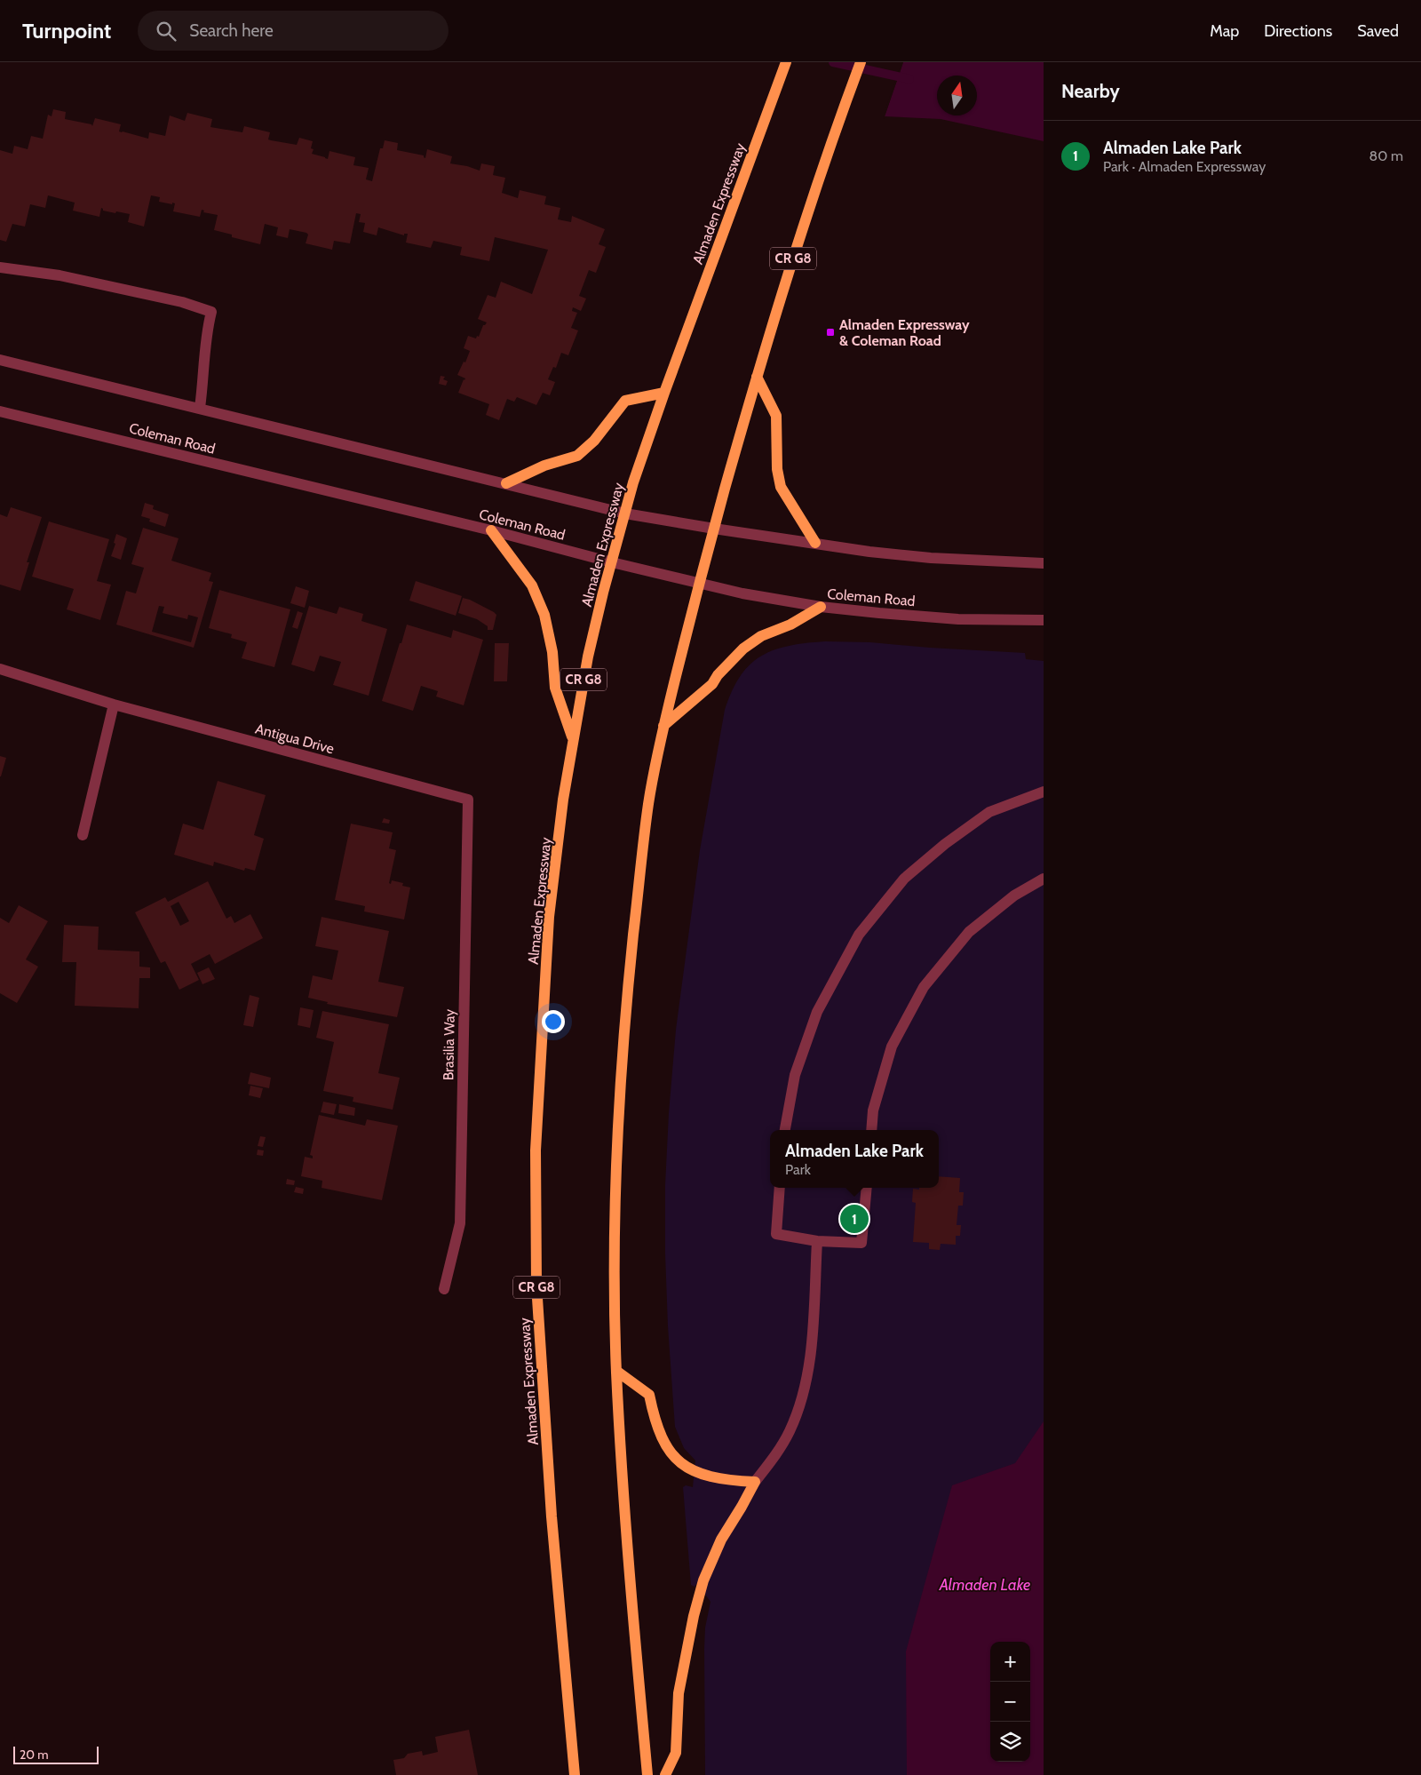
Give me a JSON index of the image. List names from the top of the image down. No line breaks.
{"streets":{"main road":["Almaden Expressway","CR G8"],"street":["Coleman Road","Antigua Drive","Brasilia Way"]},"crossings":[["Almaden Expressway","Coleman Road"],["CR G8","Coleman Road"],["Antigua Drive","Brasilia Way"]],"water":["Almaden Lake"],"places":{"transit":["Almaden Expressway & Coleman Road"]},"scale_bar":"20 m","north":"top","page":{"header":"Turnpoint","search":"Search here","nav":["Map","Directions","Saved"],"heading":"Nearby","list":[{"mark":"1","name":"Almaden Lake Park","note":"Park · Almaden Expressway","value":"80 m"}],"popup":["Almaden Lake Park","Park"],"pins":"1","map_buttons":["+","−"],"scale":"20 m"}}
